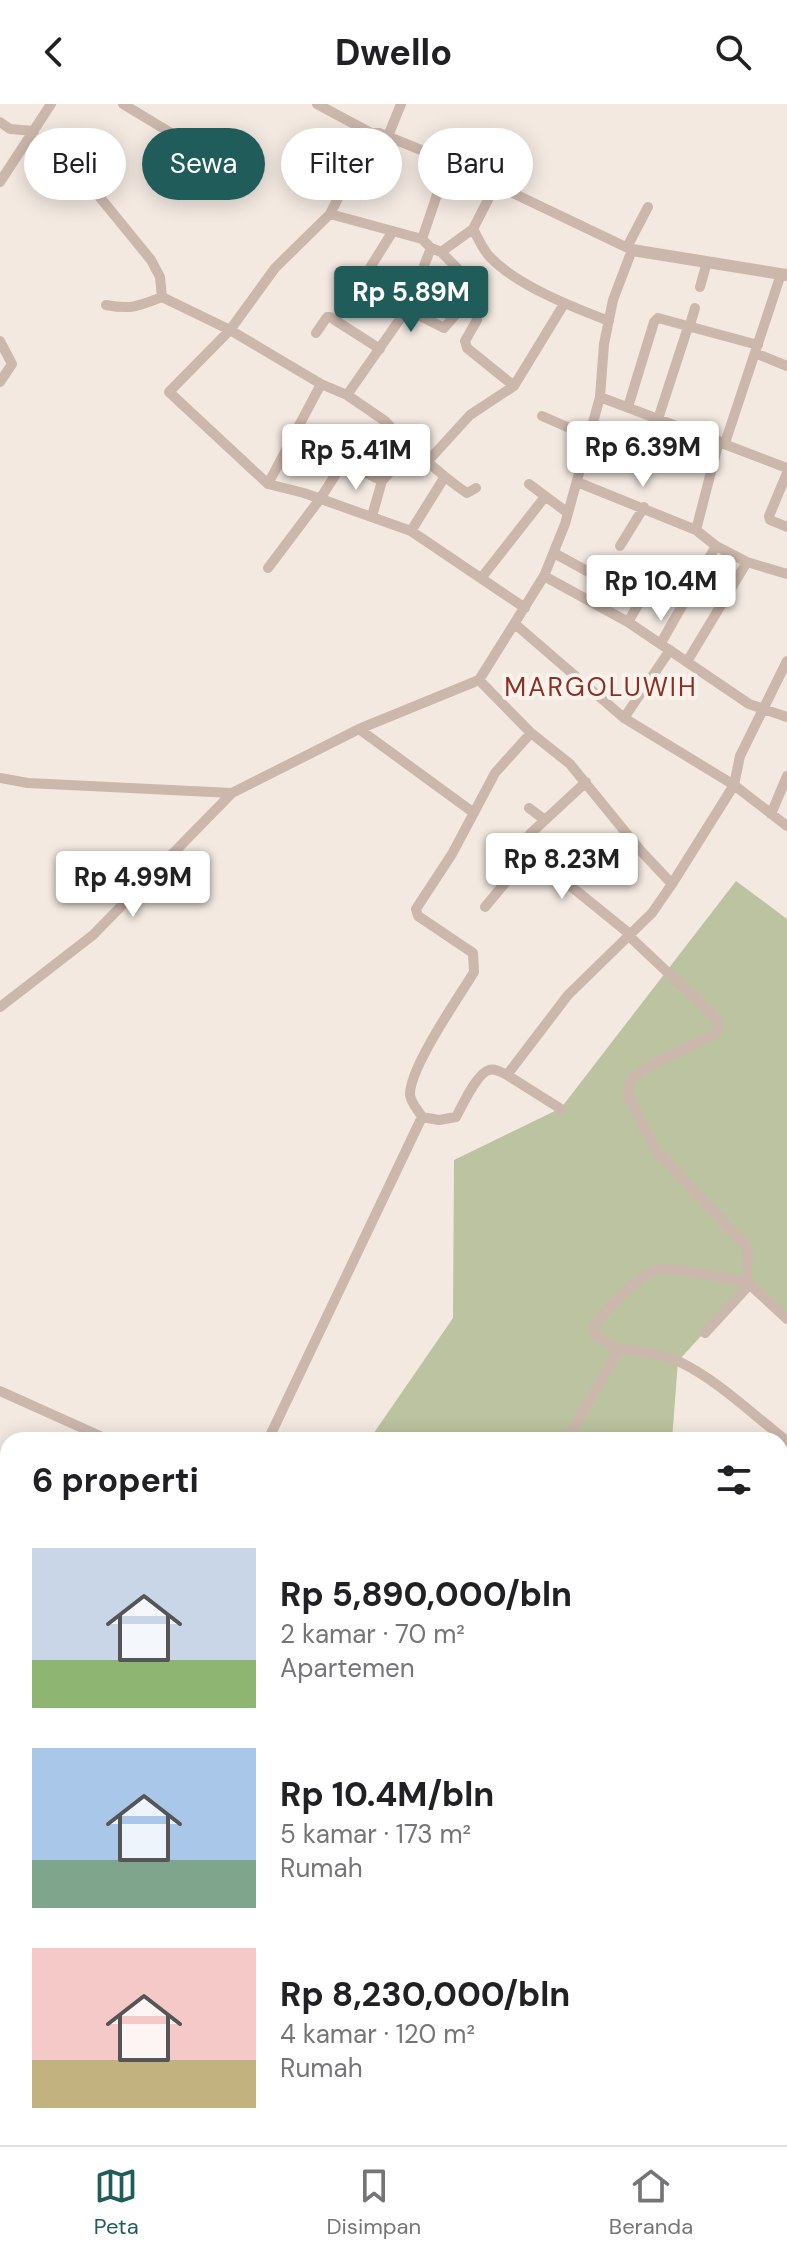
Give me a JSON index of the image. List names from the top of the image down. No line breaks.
{"districts":["MARGOLUWIH"],"page":{"header":"Dwello","chip":["Beli","Sewa","Filter","Baru"],"price":["Rp 5.89M","Rp 6.39M","Rp 5.41M","Rp 10.4M","Rp 8.23M","Rp 4.99M"],"heading":"6 properti","list":[{"name":"Rp 5,890,000/bln","note":"2 kamar · 70 m² · Apartemen"},{"name":"Rp 10.4M/bln","note":"5 kamar · 173 m² · Rumah"},{"name":"Rp 8,230,000/bln","note":"4 kamar · 120 m² · Rumah"}],"tabs":["Peta","Disimpan","Beranda"]}}
